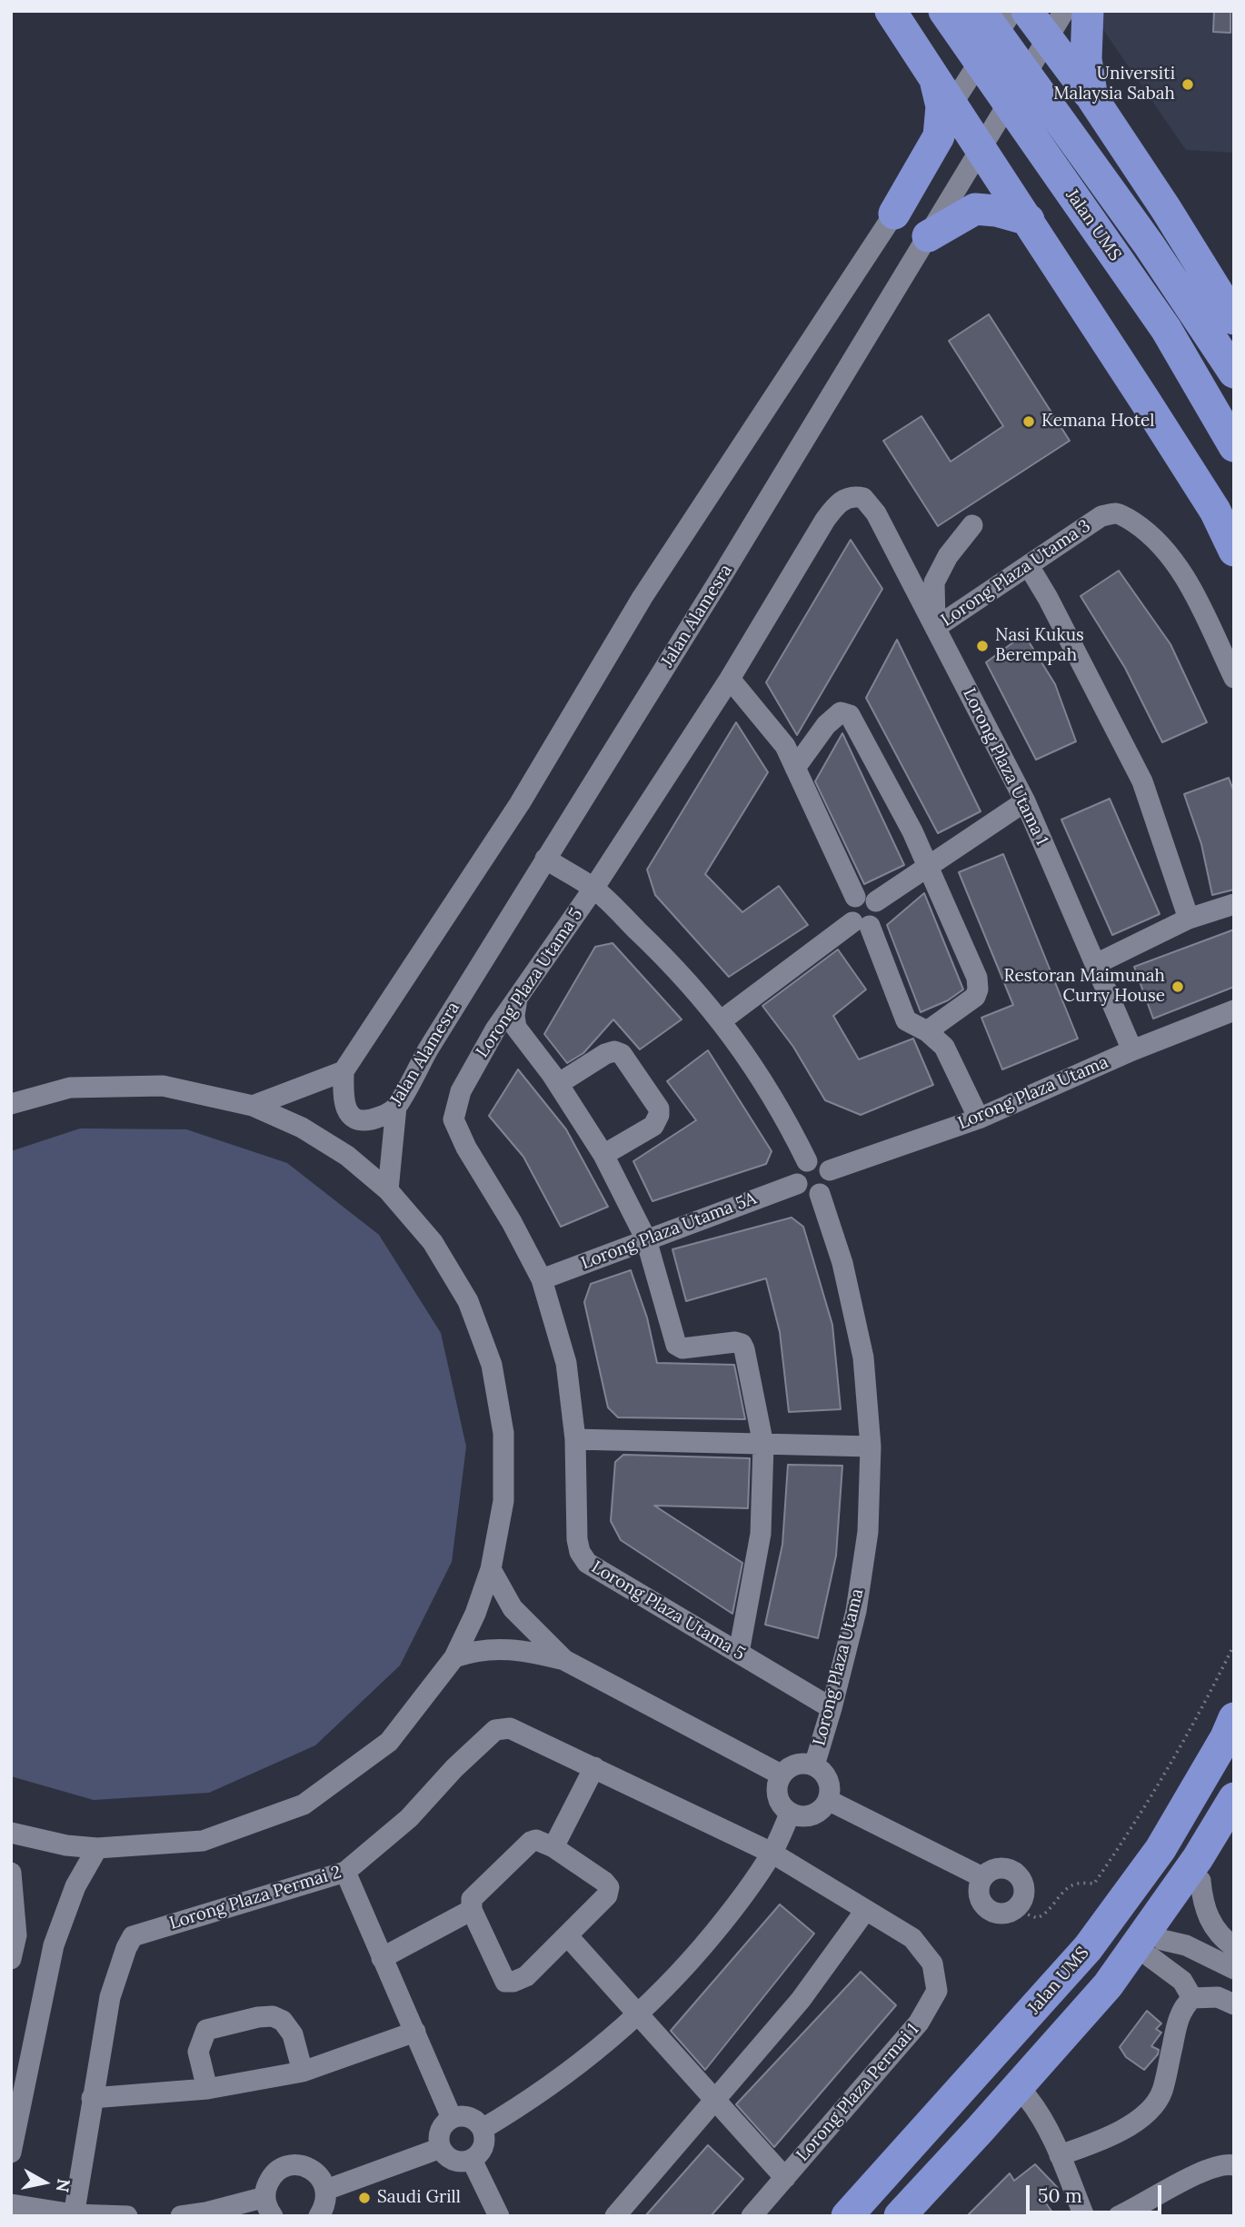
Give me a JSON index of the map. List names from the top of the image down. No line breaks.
{"streets":{"highway":["Jalan UMS"],"street":["Lorong Plaza Utama 3","Jalan Alamesra","Lorong Plaza Utama 1","Lorong Plaza Utama 5","Lorong Plaza Utama","Lorong Plaza Utama 5A","Lorong Plaza Permai 2","Lorong Plaza Permai 1"]},"crossings":[["Lorong Plaza Utama 3","Lorong Plaza Utama 1"],["Lorong Plaza Utama 1","Lorong Plaza Utama 5"],["Lorong Plaza Utama 1","Lorong Plaza Utama"],["Lorong Plaza Utama 5","Lorong Plaza Utama"],["Lorong Plaza Utama 5","Lorong Plaza Utama 5A"],["Lorong Plaza Utama","Lorong Plaza Utama 5A"],["Lorong Plaza Permai 2","Lorong Plaza Permai 1"]],"places":["Universiti Malaysia Sabah","Kemana Hotel","Nasi Kukus Berempah","Restoran Maimunah Curry House","Saudi Grill"],"scale_bar":"50 m","north":"right"}
